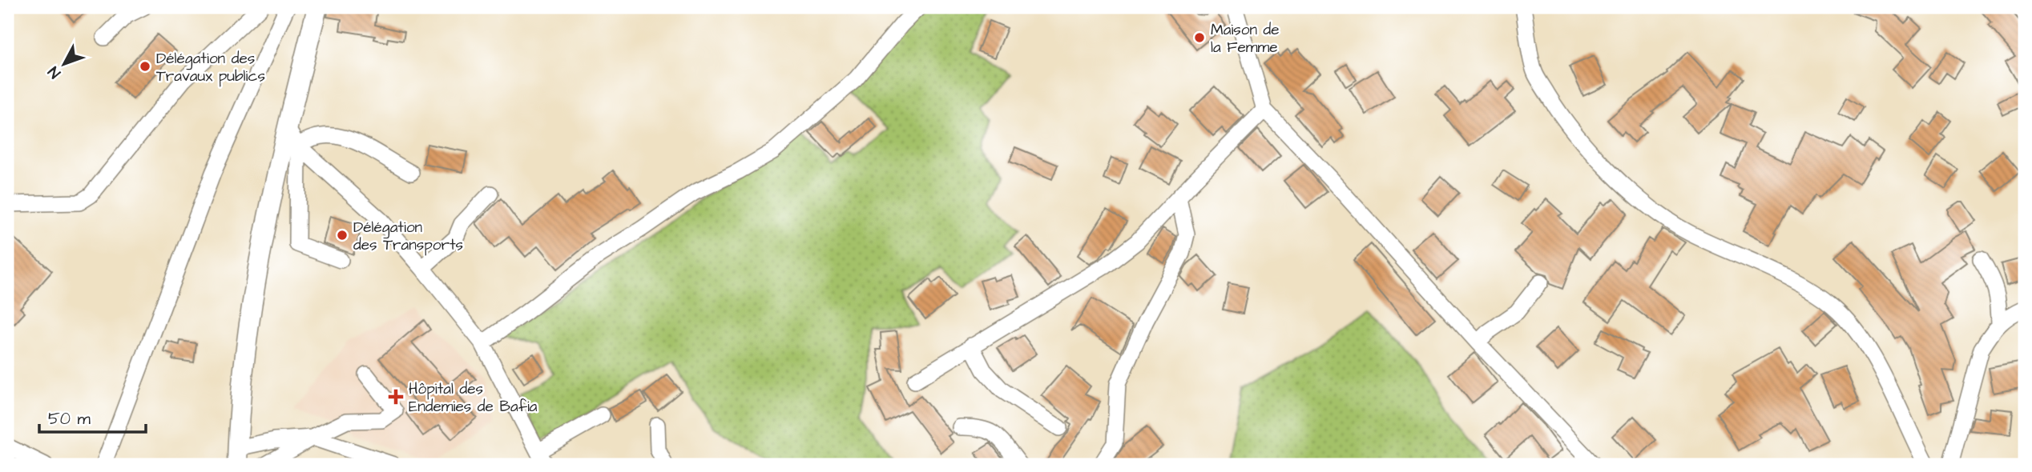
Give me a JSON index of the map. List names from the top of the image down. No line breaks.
{"places":{"other":["Maison de la Femme","Délégation des Travaux publics","Délégation des Transports"],"health":["Hôpital des Endemies de Bafia"]},"scale_bar":"50 m","north":"bottom left"}
